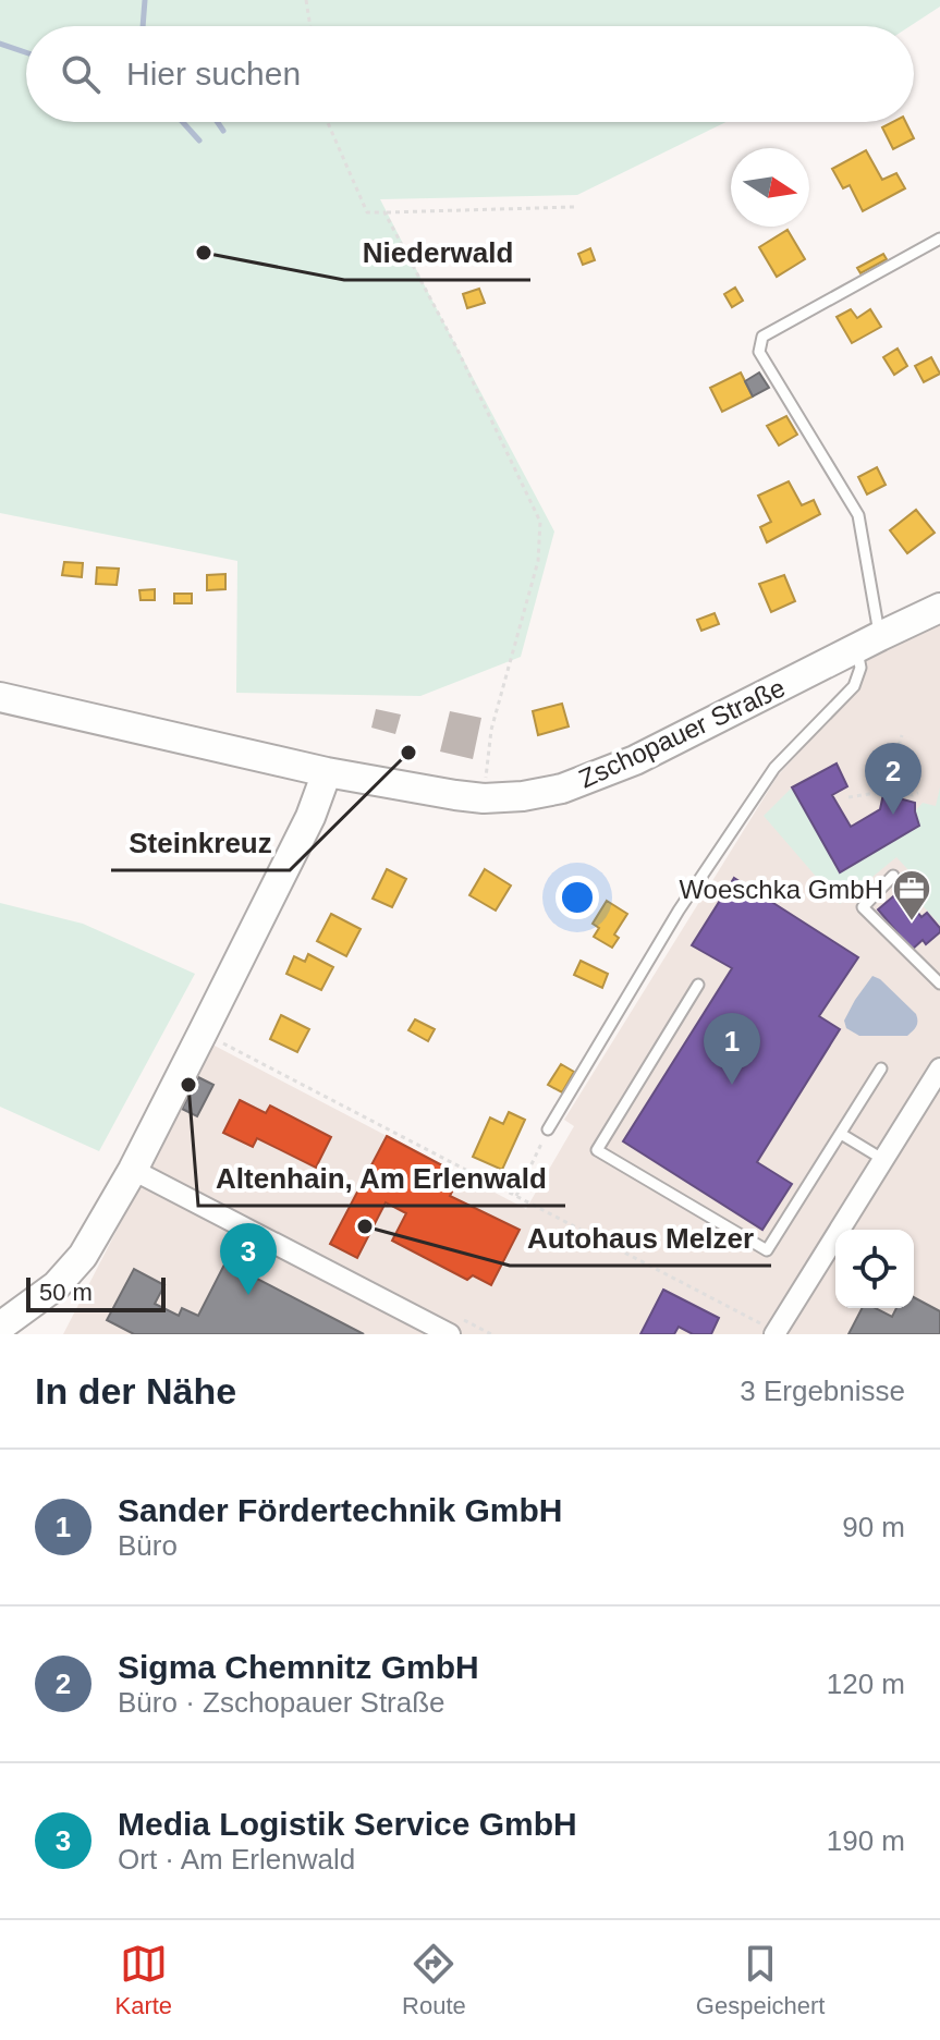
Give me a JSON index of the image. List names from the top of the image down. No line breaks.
{"streets":{"street":["Zschopauer Straße"]},"places":{"other":["Niederwald","Steinkreuz","Altenhain, Am Erlenwald","Autohaus Melzer"],"office":["Woeschka GmbH"]},"scale_bar":"50 m","north":"right","page":{"search":"Hier suchen","pins":["2","1","3"],"scale":"50 m","heading":["In der Nähe","3 Ergebnisse"],"list":[{"mark":"1","name":"Sander Fördertechnik GmbH","note":"Büro","value":"90 m"},{"mark":"2","name":"Sigma Chemnitz GmbH","note":"Büro · Zschopauer Straße","value":"120 m"},{"mark":"3","name":"Media Logistik Service GmbH","note":"Ort · Am Erlenwald","value":"190 m"}],"nav":["Karte","Route","Gespeichert"]}}
